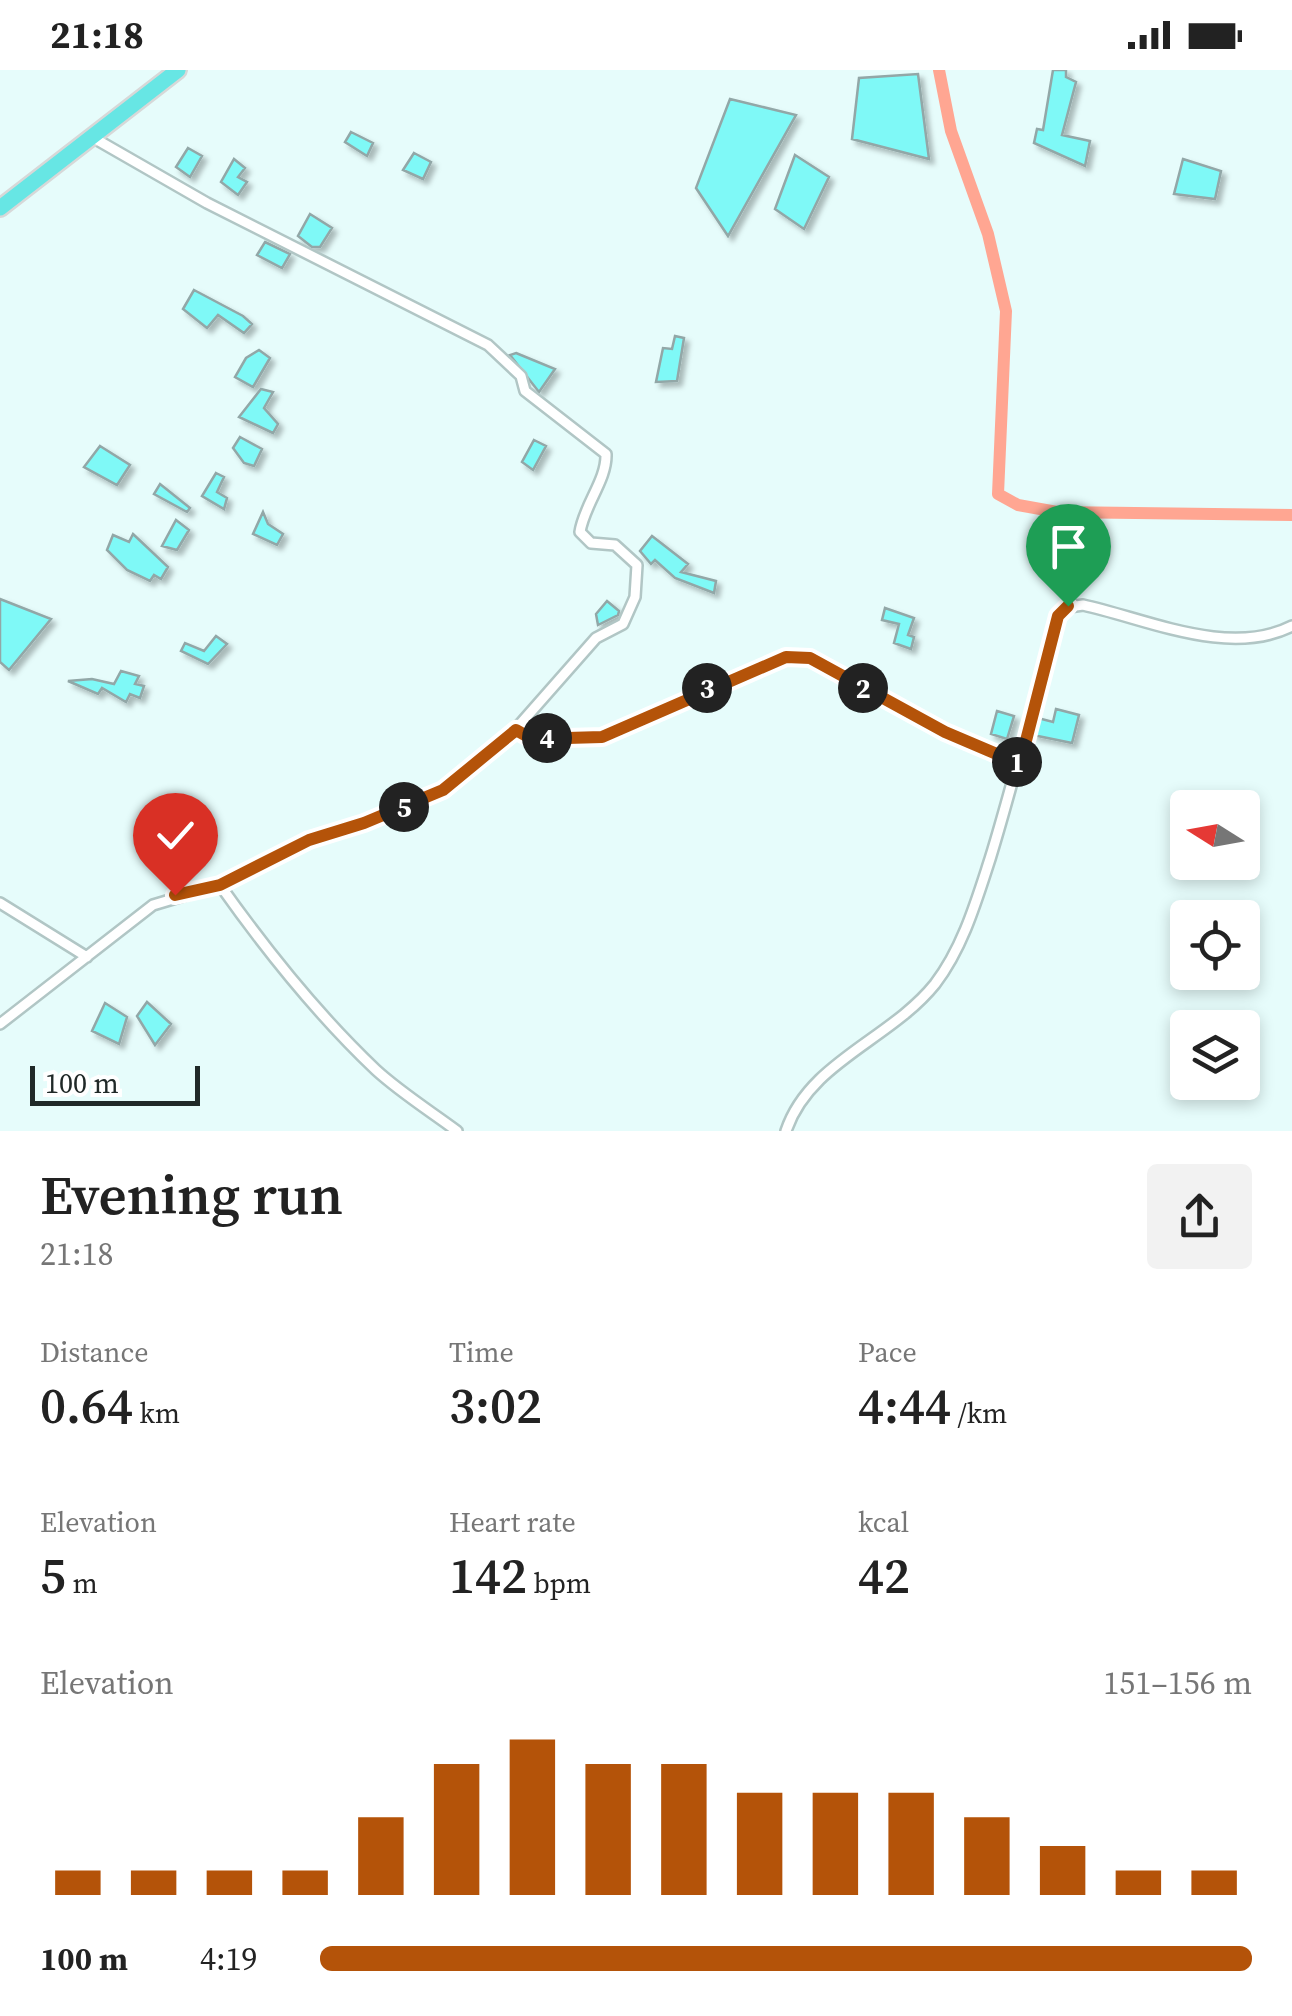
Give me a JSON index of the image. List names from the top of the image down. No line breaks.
{"scale_bar":"100 m","north":"left","page":{"status":"21:18","pins":["2","3","4","1","5"],"scale":"100 m","heading":["Evening run","21:18"],"stats":[["Distance","0.64 km"],["Time","3:02"],["Pace","4:44 /km"],["Elevation","5 m"],["Heart rate","142 bpm"],["kcal","42"]],"chart":["Elevation","151–156 m"],"list":[{"name":"100 m","note":"4:19"}]}}
